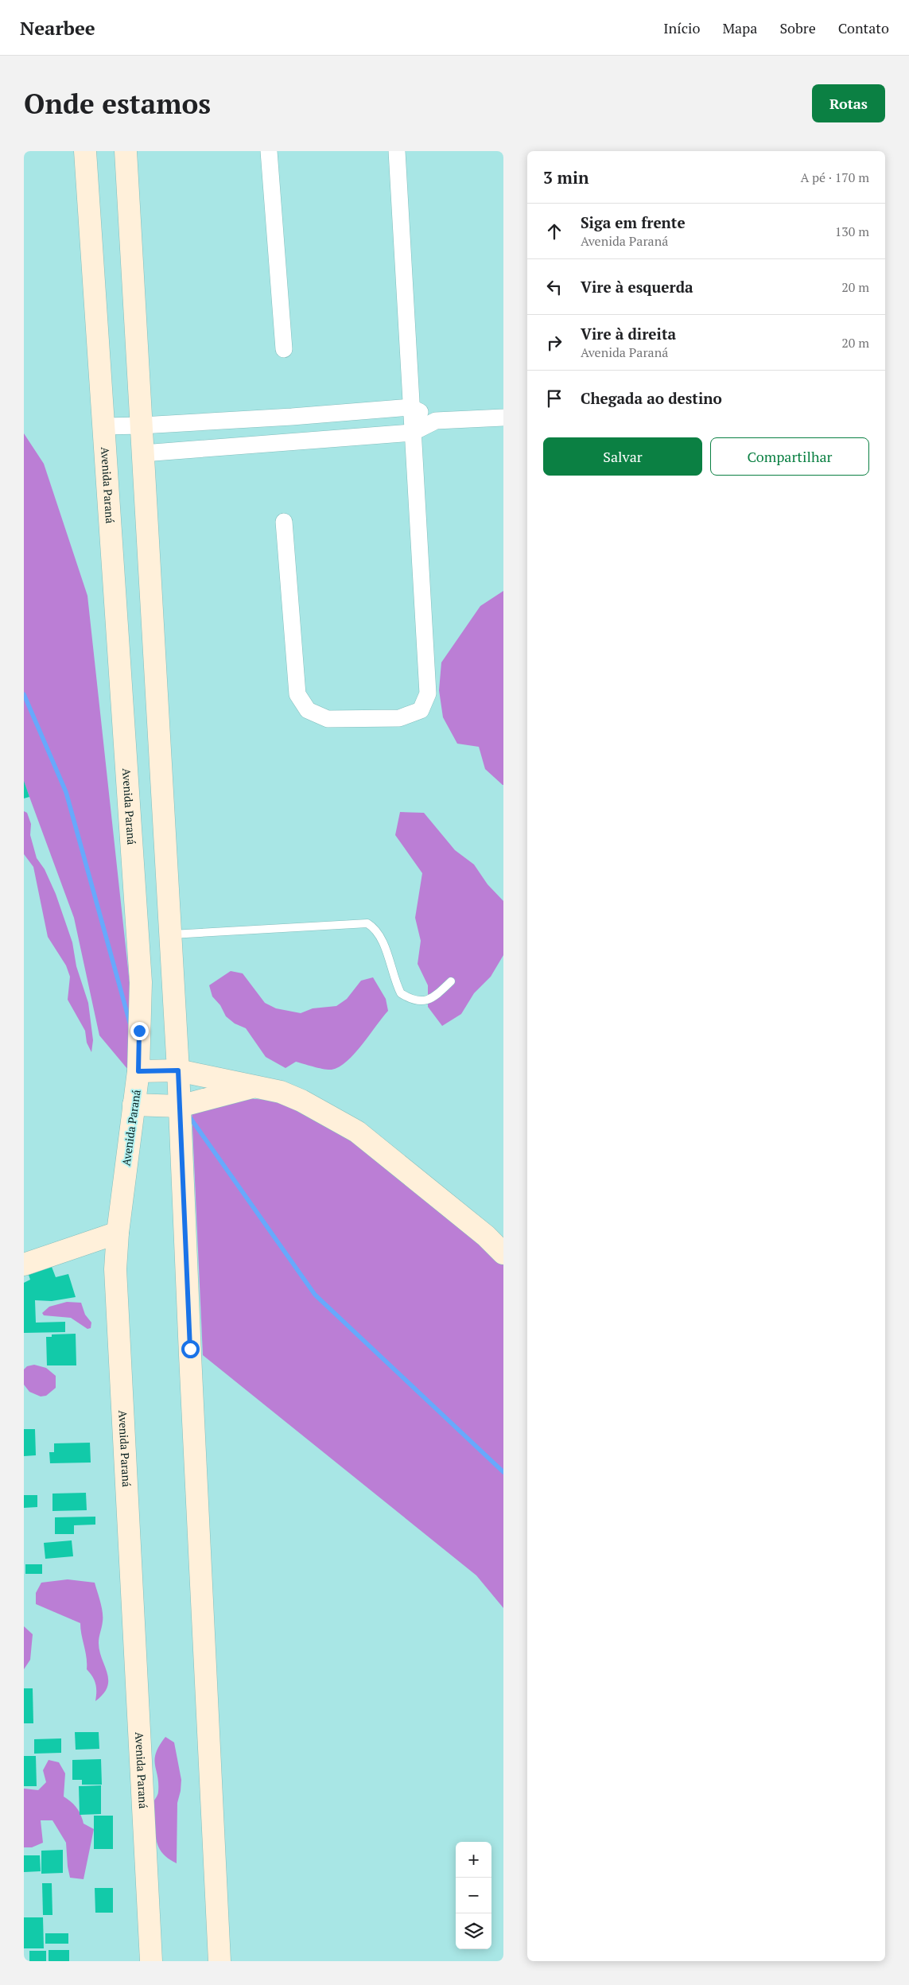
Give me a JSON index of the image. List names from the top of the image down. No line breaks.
{"streets":{"main road":["Avenida Paraná"]},"page":{"header":"Nearbee","nav":["Início","Mapa","Sobre","Contato"],"buttons":["Rotas",["Salvar","Compartilhar"]],"title":"Onde estamos","heading":["3 min","A pé · 170 m"],"list":[["Siga em frente","Avenida Paraná","130 m"],["Vire à esquerda","20 m"],["Vire à direita","Avenida Paraná","20 m"],"Chegada ao destino"],"map_buttons":["+","−"]}}
